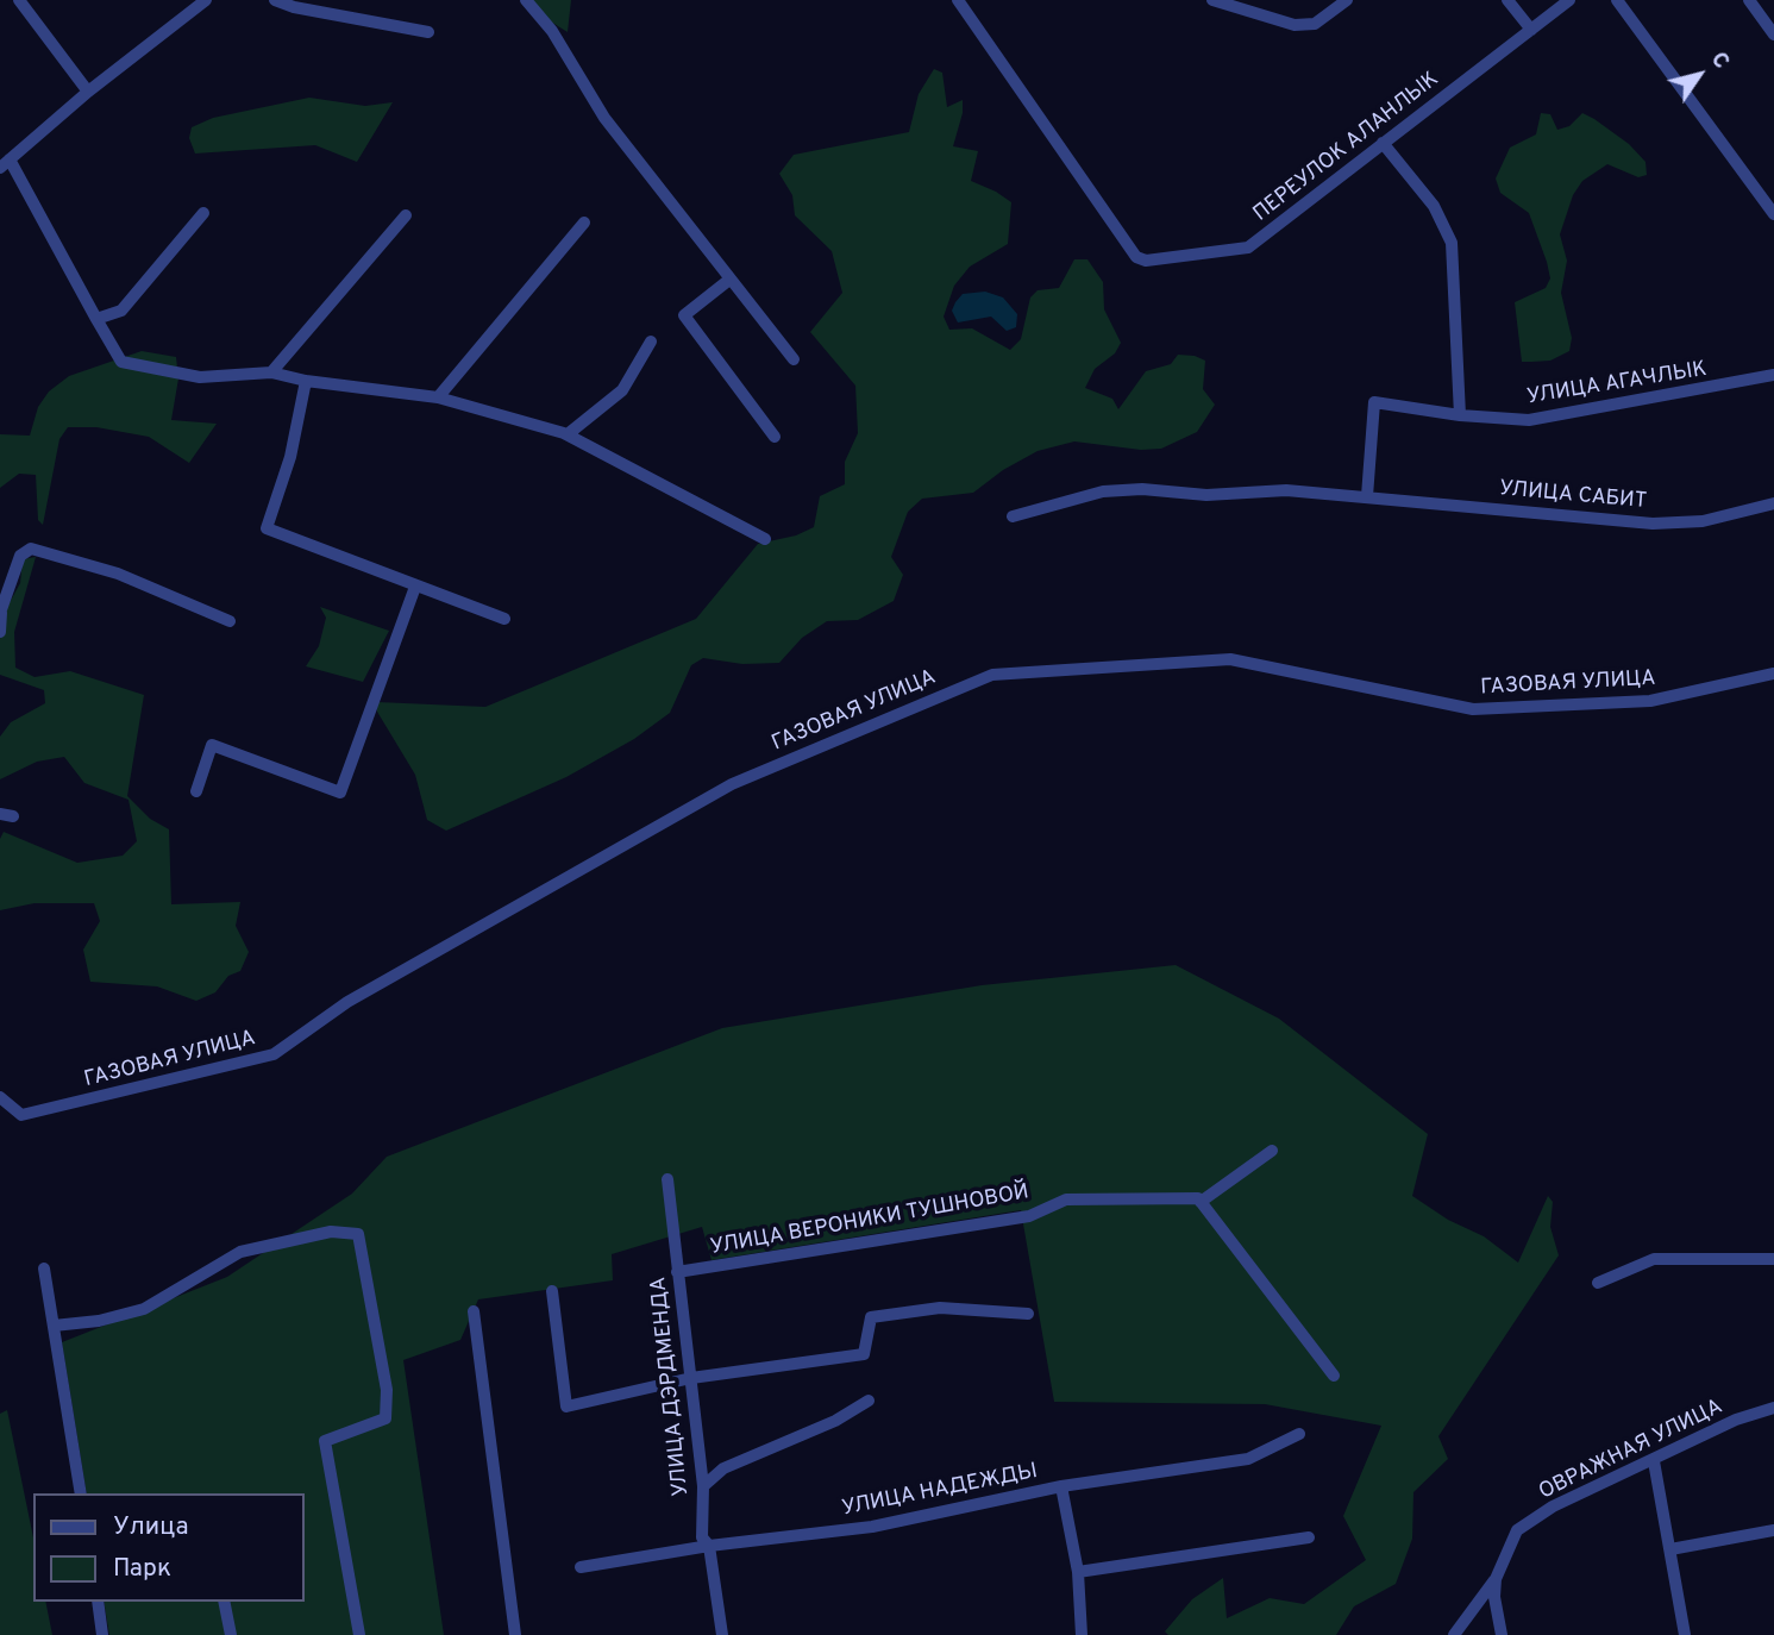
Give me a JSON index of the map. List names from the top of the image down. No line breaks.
{"streets":{"street":["ПЕРЕУЛОК АЛАНЛЫК","УЛИЦА АГАЧЛЫК","УЛИЦА САБИТ","ГАЗОВАЯ УЛИЦА","УЛИЦА ВЕРОНИКИ ТУШНОВОЙ","УЛИЦА ДЭРДМЕНДА","ОВРАЖНАЯ УЛИЦА","УЛИЦА НАДЕЖДЫ"]},"crossings":[["УЛИЦА АГАЧЛЫК","УЛИЦА САБИТ"],["УЛИЦА ВЕРОНИКИ ТУШНОВОЙ","УЛИЦА ДЭРДМЕНДА"],["УЛИЦА ДЭРДМЕНДА","УЛИЦА НАДЕЖДЫ"]],"legend":["Улица","Парк"],"north":"top right"}
